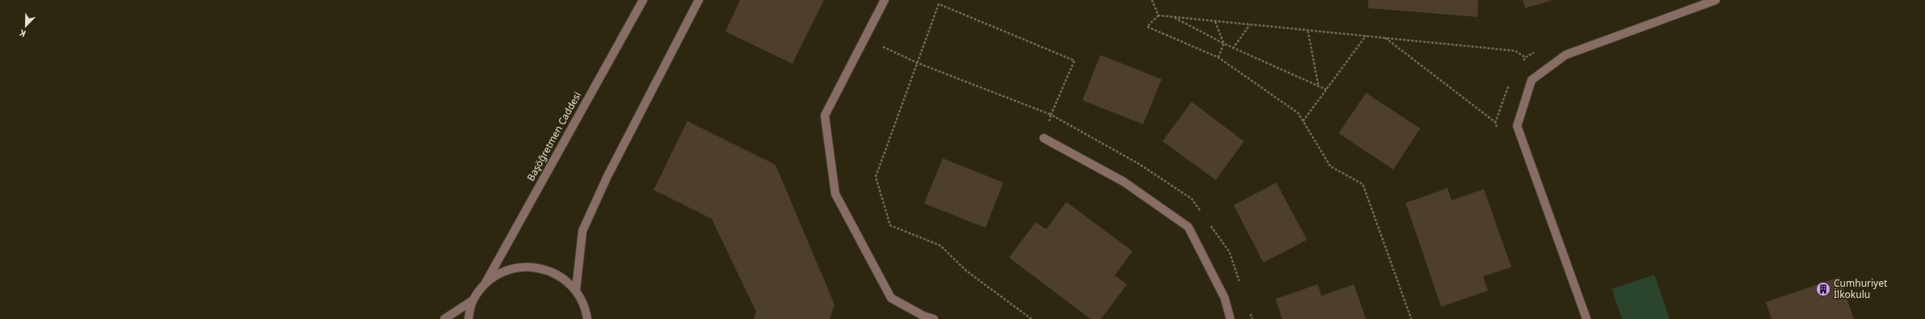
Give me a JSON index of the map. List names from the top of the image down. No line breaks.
{"streets":{"street":["Başöğretmen Caddesi"]},"places":{"building":["Cumhuriyet İlkokulu"]},"north":"bottom left"}
